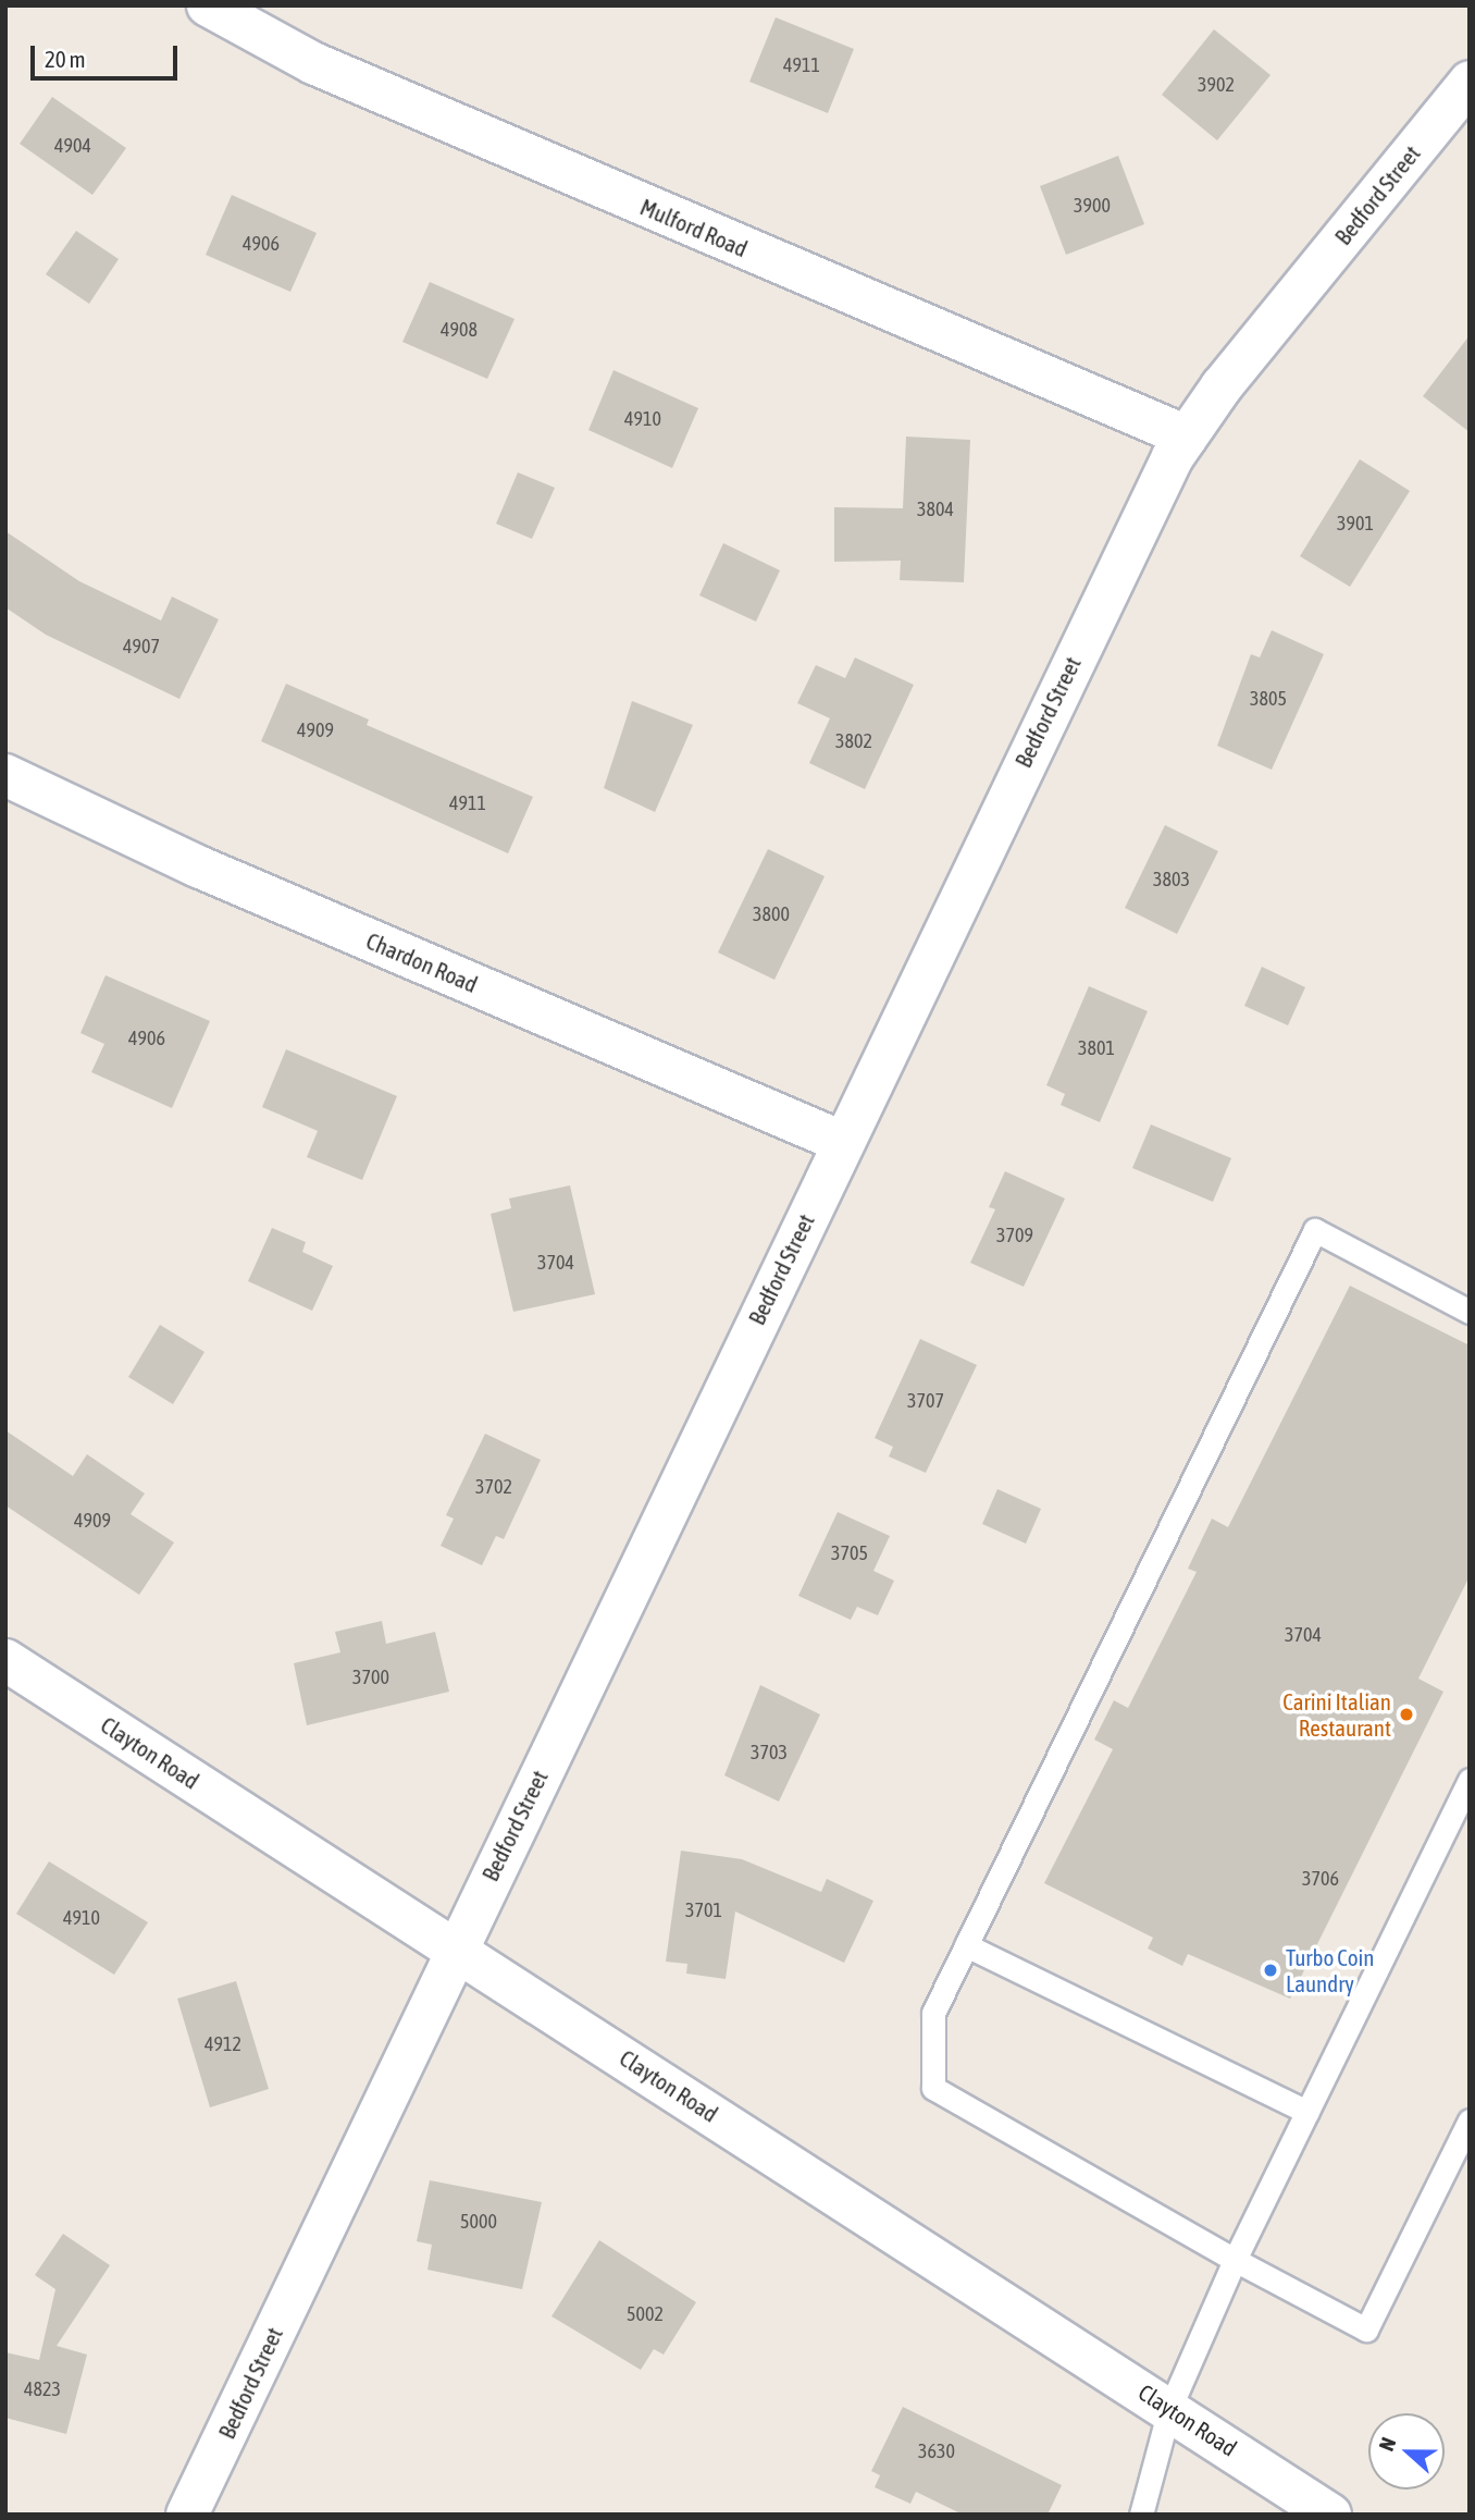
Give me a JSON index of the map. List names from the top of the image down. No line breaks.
{"streets":{"street":["Bedford Street","Mulford Road","Chardon Road","Clayton Road"]},"crossings":[["Bedford Street","Mulford Road"],["Bedford Street","Chardon Road"],["Bedford Street","Clayton Road"]],"places":["Carini Italian Restaurant","Turbo Coin Laundry"],"house_numbers":["4911","3902","4904","3900","4906","4908","4910","3804","3901","4907","3805","4909","3802","4911","3803","3800","4906","3801","3709","3704","3707","3702","4909","3705","3704","3700","3703","3706","3701","4910","4912","5000","5002","4823","3630"],"scale_bar":"20 m","north":"left"}
